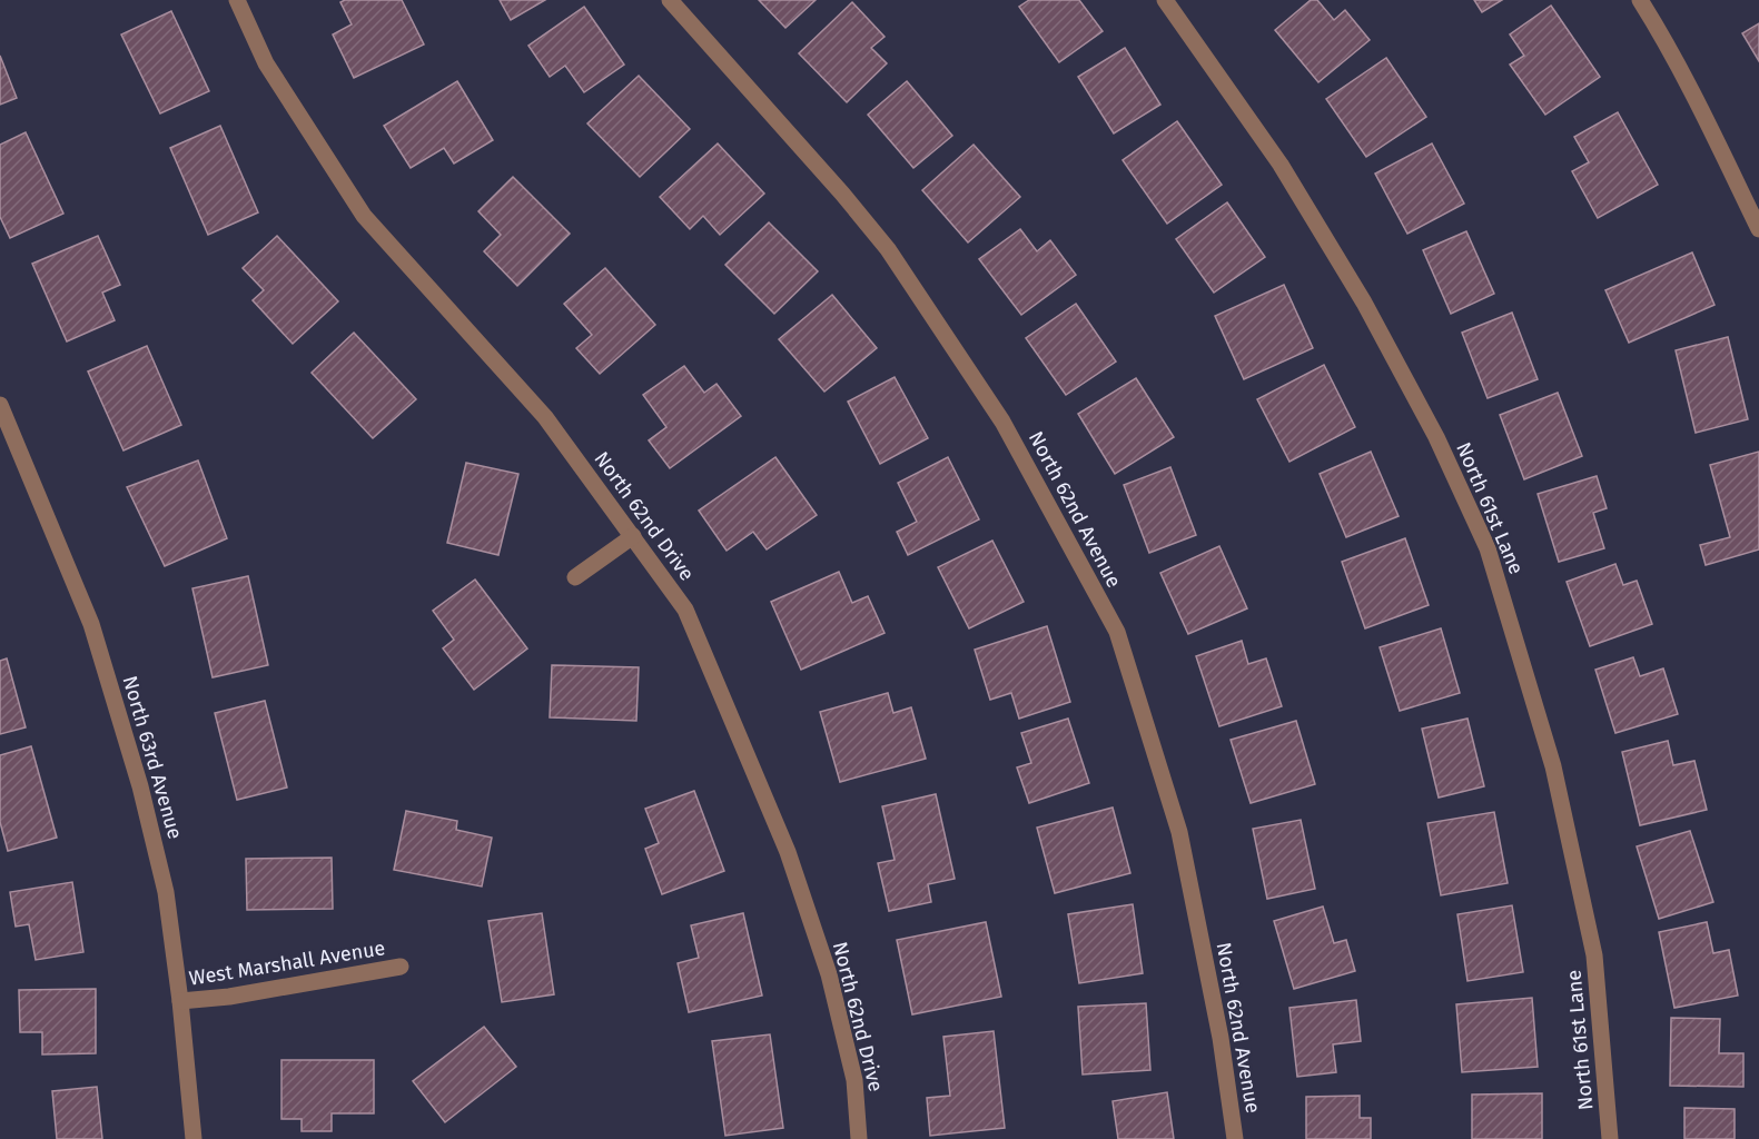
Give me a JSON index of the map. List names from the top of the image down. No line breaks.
{"streets":{"street":["North 61st Lane","North 62nd Avenue","North 62nd Drive","North 63rd Avenue","West Marshall Avenue"]},"crossings":[["North 63rd Avenue","West Marshall Avenue"]]}
